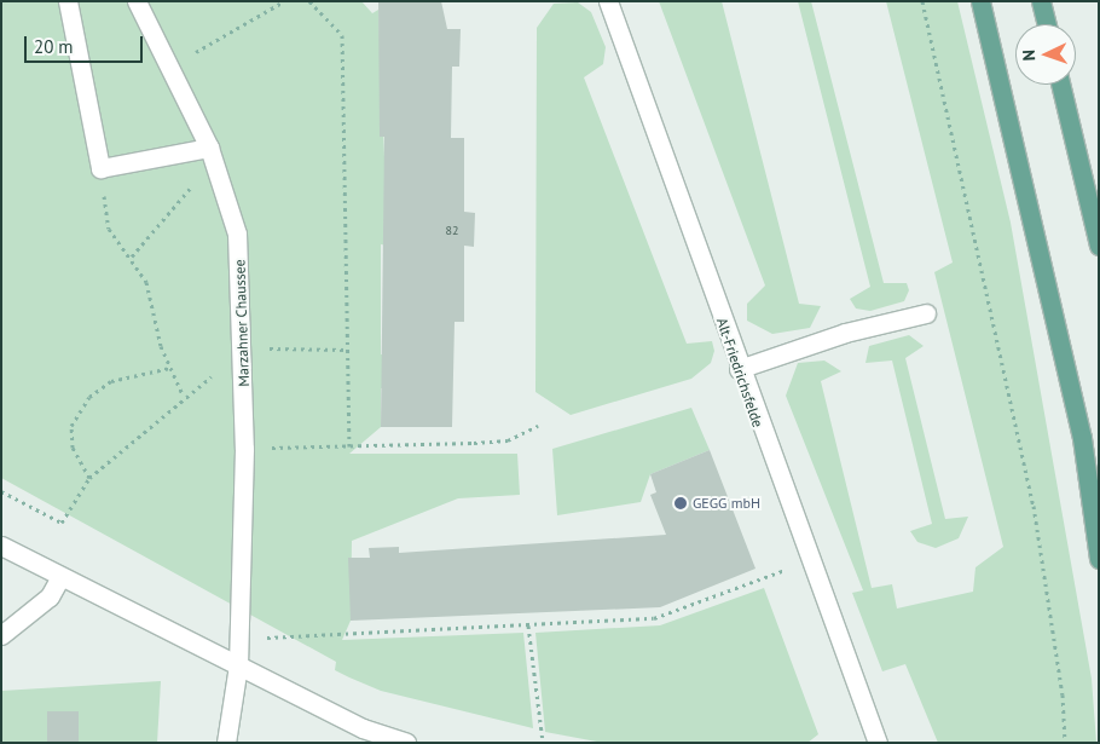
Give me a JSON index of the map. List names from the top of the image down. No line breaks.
{"streets":{"street":["Marzahner Chaussee","Alt-Friedrichsfelde"]},"places":["GEGG mbH"],"house_numbers":["82"],"scale_bar":"20 m","north":"left"}
